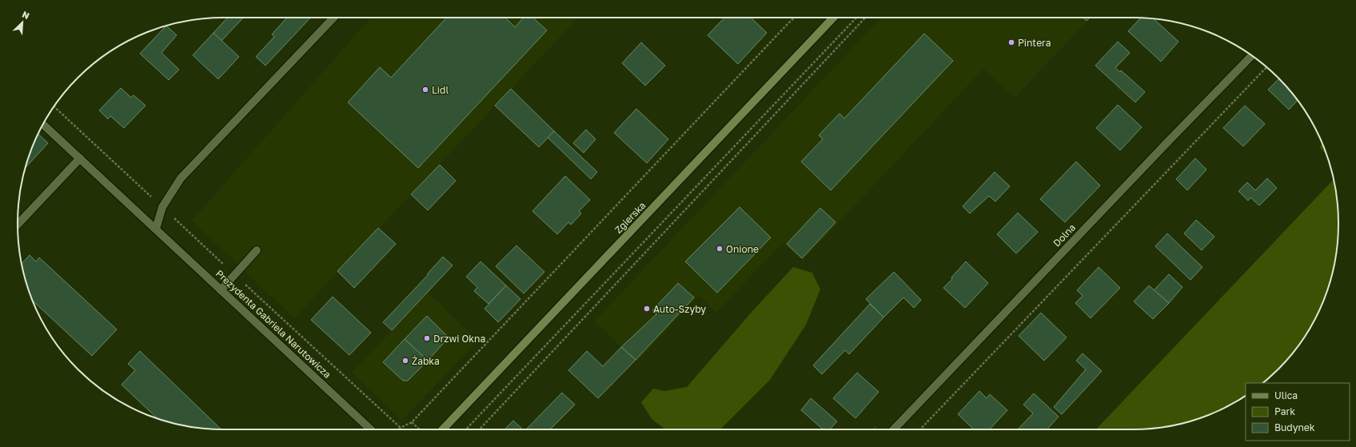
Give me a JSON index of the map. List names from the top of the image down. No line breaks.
{"streets":{"main road":["Zgierska"],"street":["Dolna","Prezydenta Gabriela Narutowicza"]},"places":["Pintera","Lidl","Onione","Auto-Szyby","Drzwi Okna","Żabka"],"legend":["Ulica","Park","Budynek"],"north":"top right"}
